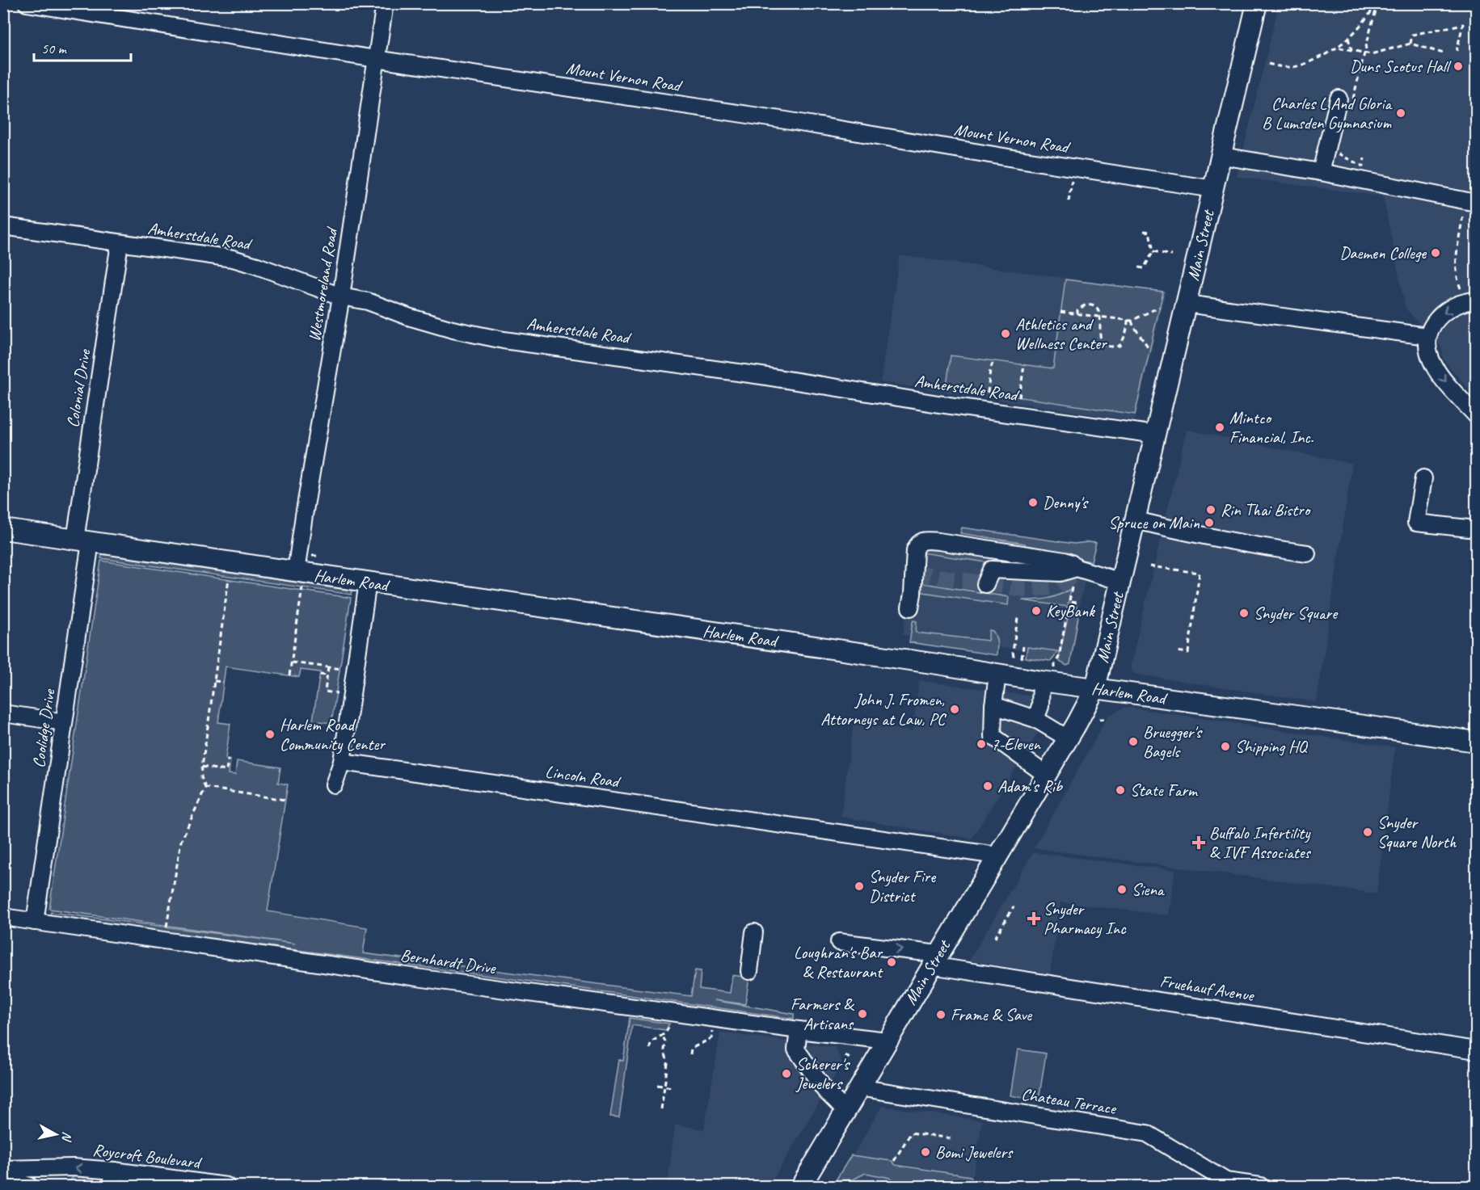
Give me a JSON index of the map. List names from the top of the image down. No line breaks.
{"streets":{"main road":["Main Street","Harlem Road"],"street":["Mount Vernon Road","Amherstdale Road","Westmoreland Road","Colonial Drive","Coolidge Drive","Lincoln Road","Bernhardt Drive","Fruehauf Avenue","Chateau Terrace","Roycroft Boulevard"]},"crossings":[["Mount Vernon Road","Main Street"],["Mount Vernon Road","Westmoreland Road"],["Amherstdale Road","Main Street"],["Amherstdale Road","Westmoreland Road"],["Amherstdale Road","Colonial Drive"],["Main Street","Harlem Road"],["Main Street","Lincoln Road"],["Main Street","Bernhardt Drive"],["Main Street","Fruehauf Avenue"],["Main Street","Chateau Terrace"],["Westmoreland Road","Harlem Road"],["Colonial Drive","Harlem Road"],["Colonial Drive","Coolidge Drive"],["Harlem Road","Coolidge Drive"],["Coolidge Drive","Bernhardt Drive"]],"one_way":["Roycroft Boulevard"],"places":{"other":["Duns Scotus Hall","Charles L And Gloria B Lumsden Gymnasium","Daemen College","Athletics and Wellness Center","Mintco Financial, Inc.","Denny's","Rin Thai Bistro","Spruce on Main","KeyBank","Snyder Square","John J. Fromen, Attorneys at Law, PC","Harlem Road Community Center","Bruegger's Bagels","7-Eleven","Shipping HQ","Adam's Rib","State Farm","Snyder Square North","Snyder Fire District","Siena","Loughran's Bar & Restaurant","Farmers & Artisans","Frame & Save","Scherer's Jewelers","Bomi Jewelers"],"health":["Buffalo Infertility & IVF Associates","Snyder Pharmacy Inc"]},"scale_bar":"50 m","north":"right"}
